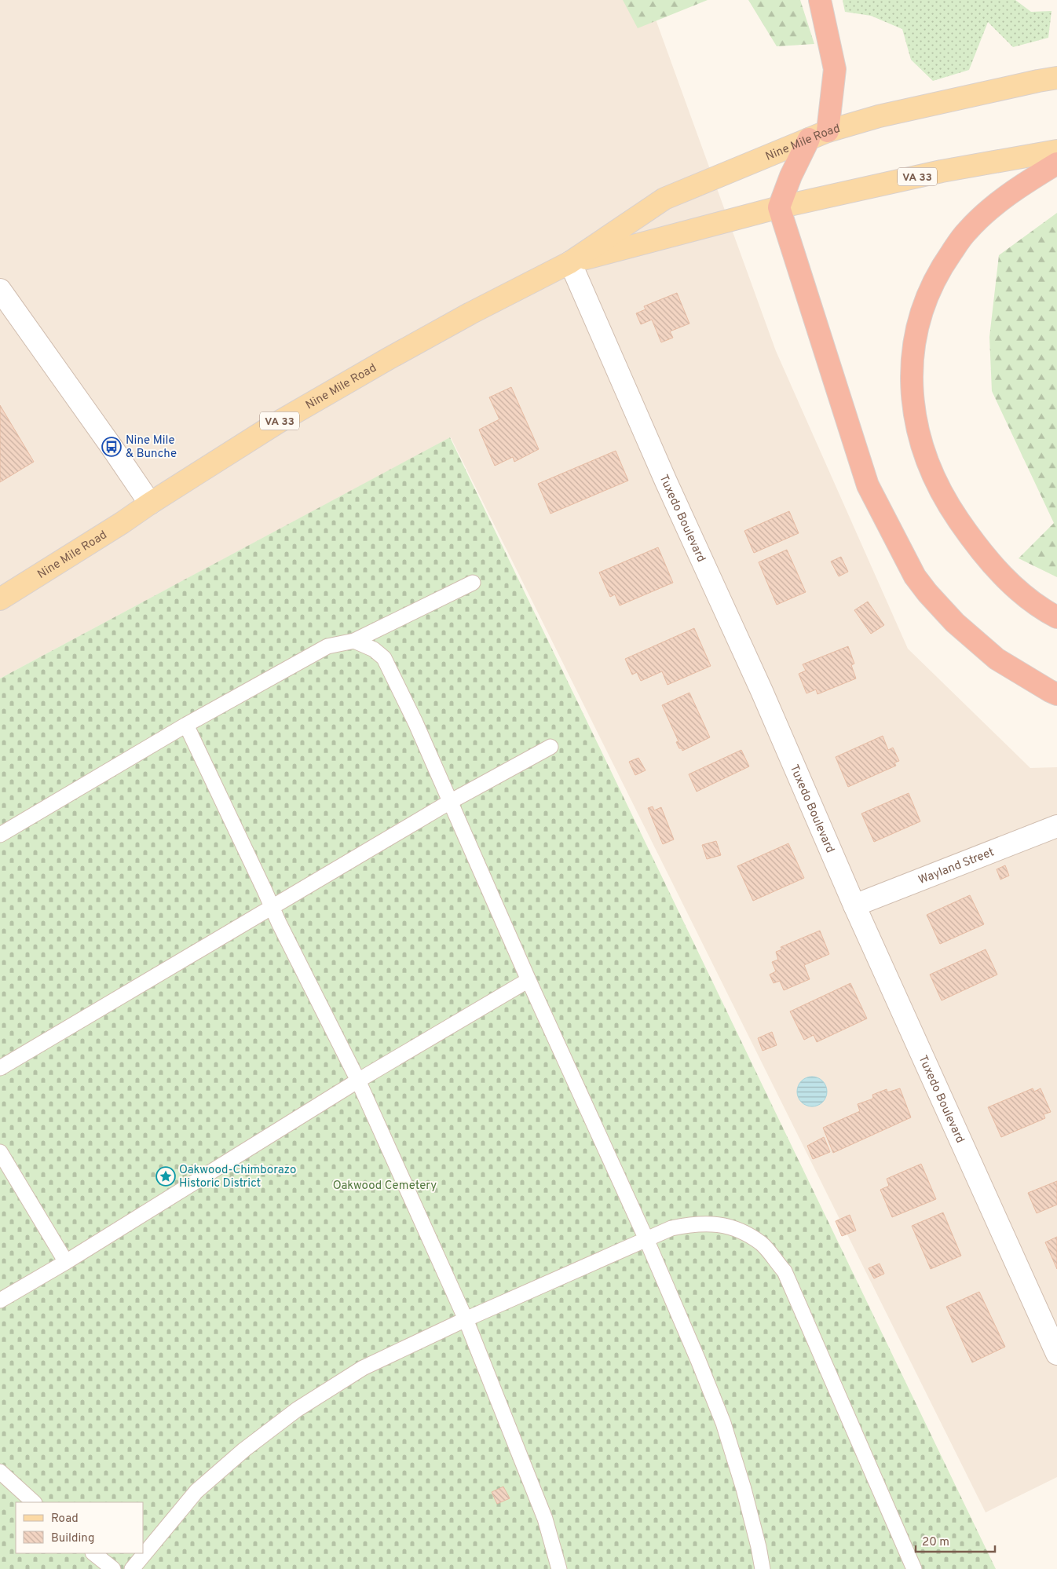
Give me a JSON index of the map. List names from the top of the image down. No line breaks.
{"streets":{"main road":["Nine Mile Road","VA 33"],"street":["Tuxedo Boulevard","Wayland Street"]},"crossings":[["Nine Mile Road","Tuxedo Boulevard"],["Tuxedo Boulevard","Wayland Street"]],"parks":["Oakwood Cemetery"],"places":{"bus stop":["Nine Mile & Bunche"],"place":["Oakwood-Chimborazo Historic District"]},"legend":["Road","Building"],"scale_bar":"20 m"}
